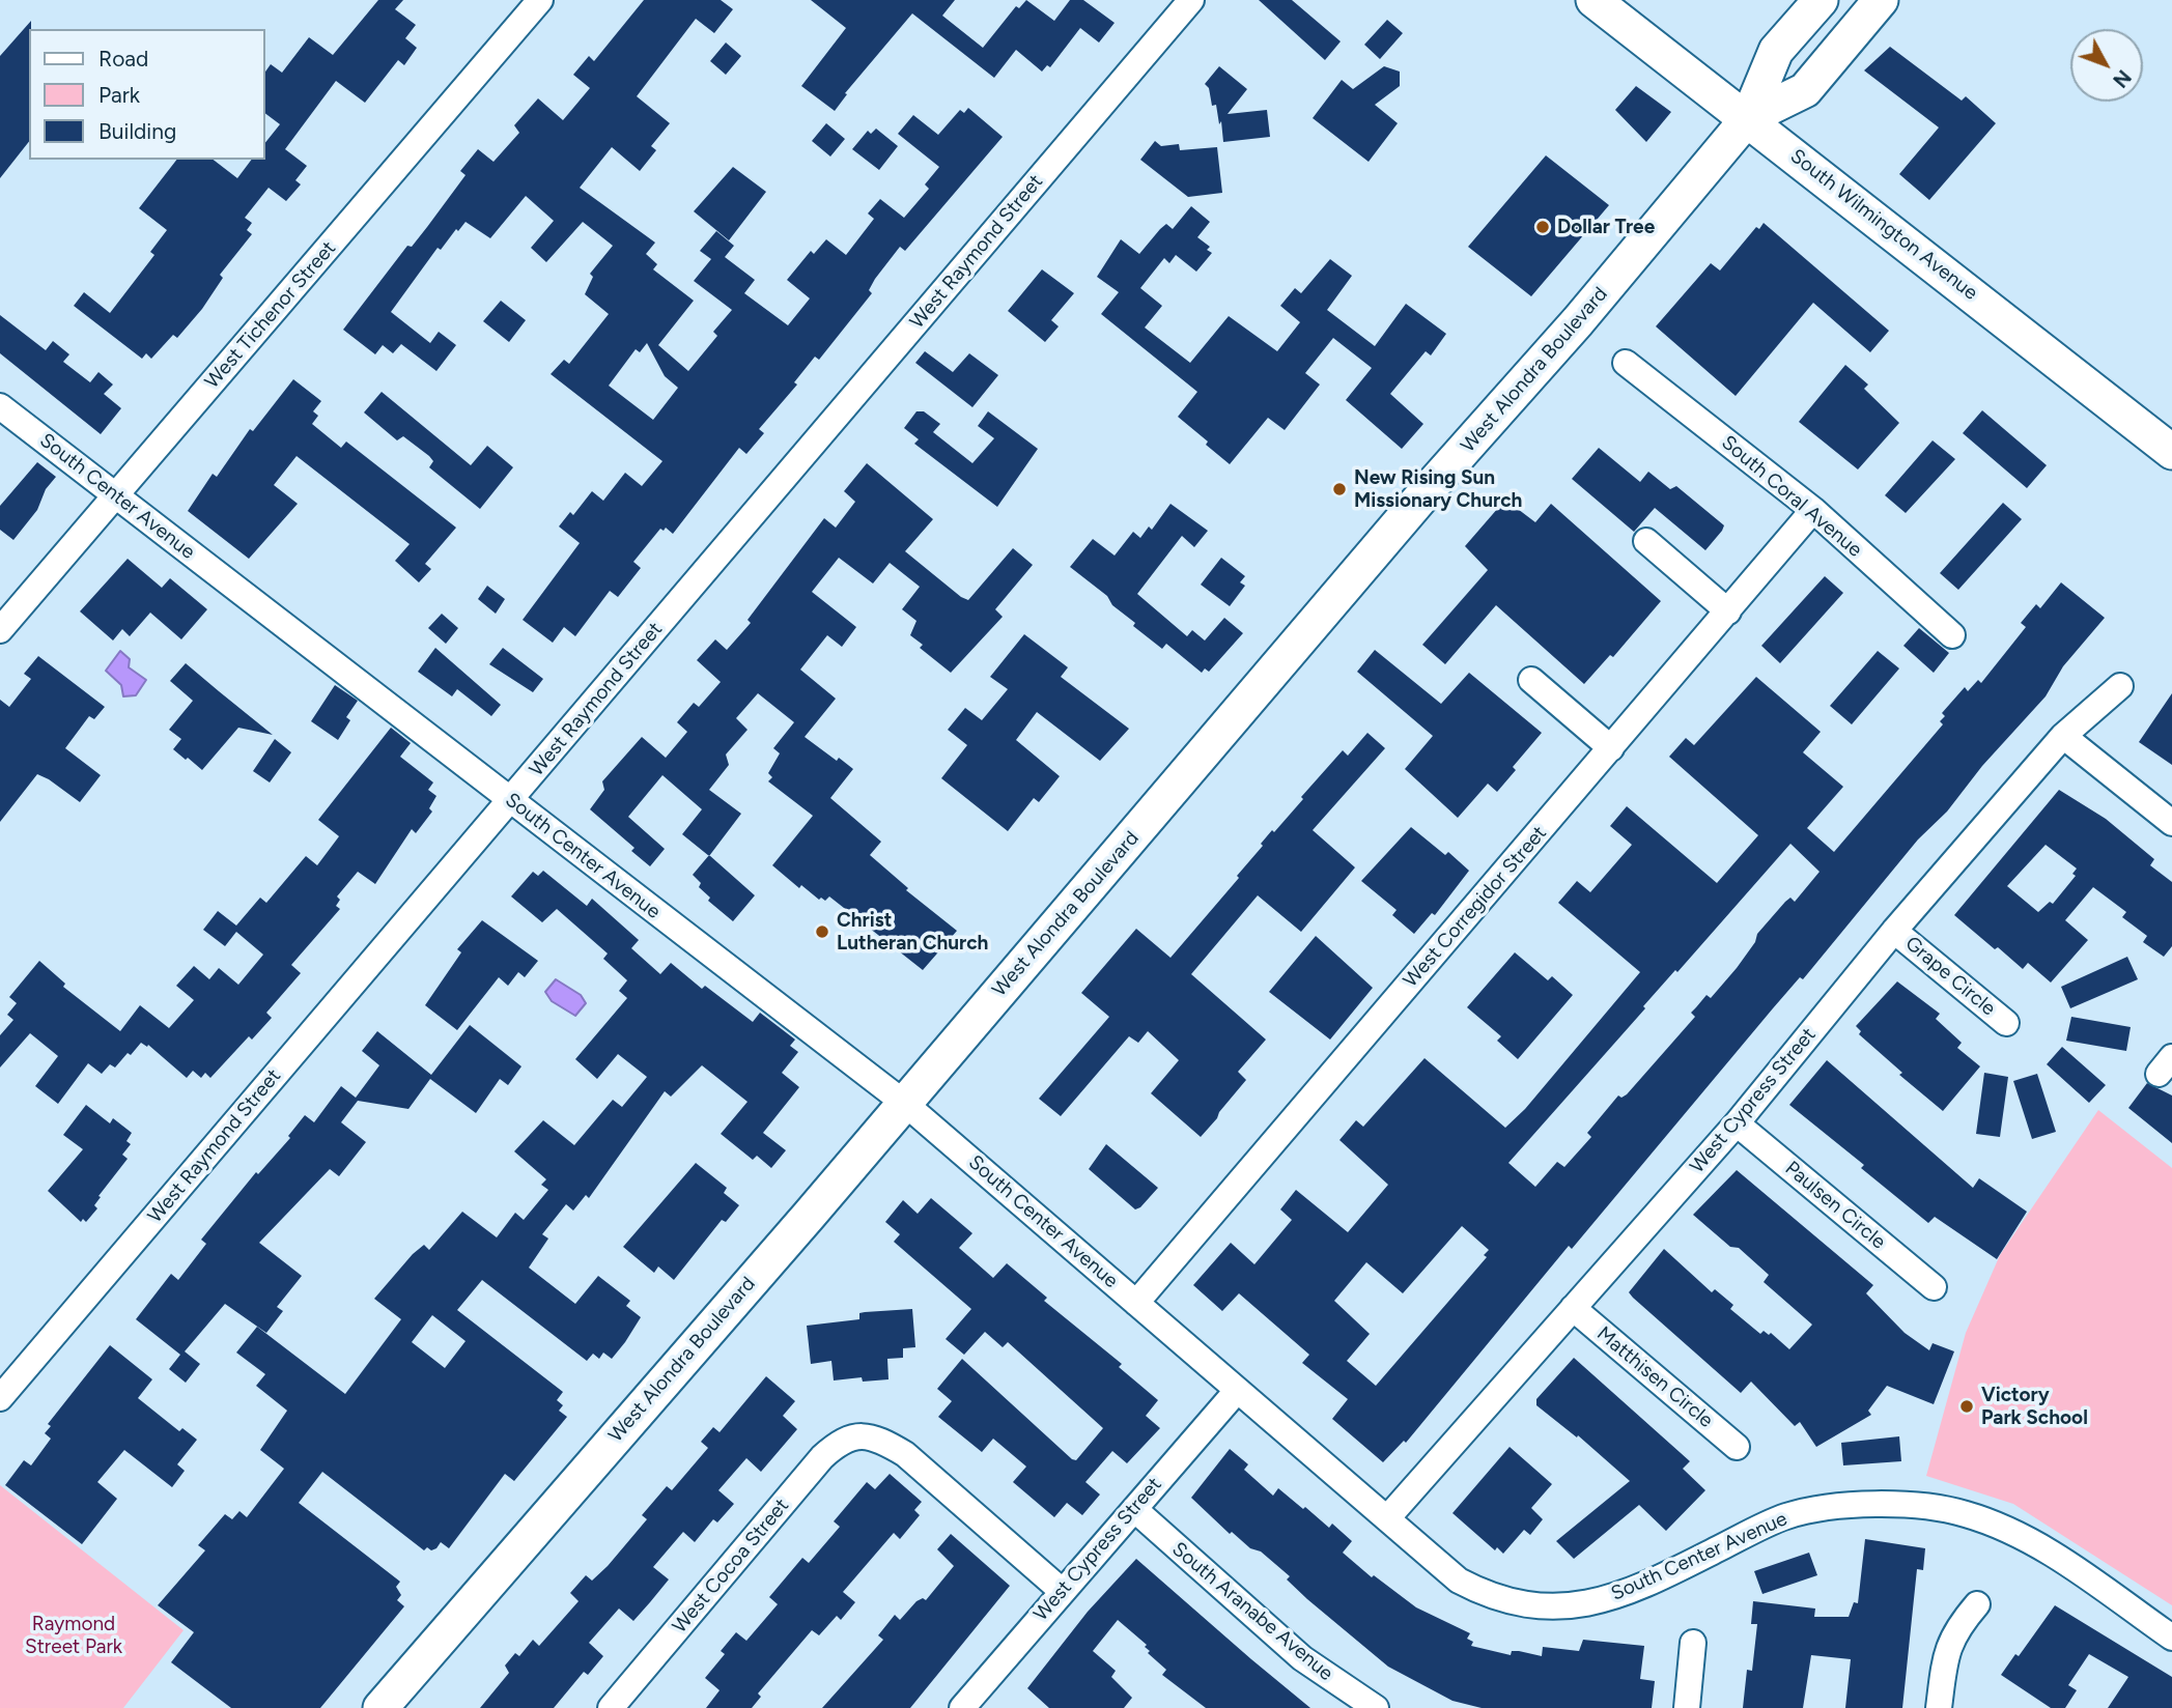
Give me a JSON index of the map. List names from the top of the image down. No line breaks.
{"streets":{"main road":["South Wilmington Avenue","West Alondra Boulevard"],"street":["West Raymond Street","West Tichenor Street","South Center Avenue","South Coral Avenue","West Corregidor Street","Grape Circle","West Cypress Street","Paulsen Circle","Matthisen Circle","West Cocoa Street","South Aranabe Avenue"]},"crossings":[["South Wilmington Avenue","West Alondra Boulevard"],["West Raymond Street","South Center Avenue"],["West Tichenor Street","South Center Avenue"],["West Alondra Boulevard","South Center Avenue"],["South Center Avenue","West Corregidor Street"],["South Center Avenue","West Cypress Street"],["South Coral Avenue","West Corregidor Street"],["Grape Circle","West Cypress Street"],["West Cypress Street","Paulsen Circle"],["West Cypress Street","Matthisen Circle"],["West Cypress Street","West Cocoa Street"],["West Cypress Street","South Aranabe Avenue"]],"parks":["Raymond Street Park"],"places":["Dollar Tree","New Rising Sun Missionary Church","Christ Lutheran Church","Victory Park School"],"legend":["Road","Park","Building"],"north":"bottom right"}
